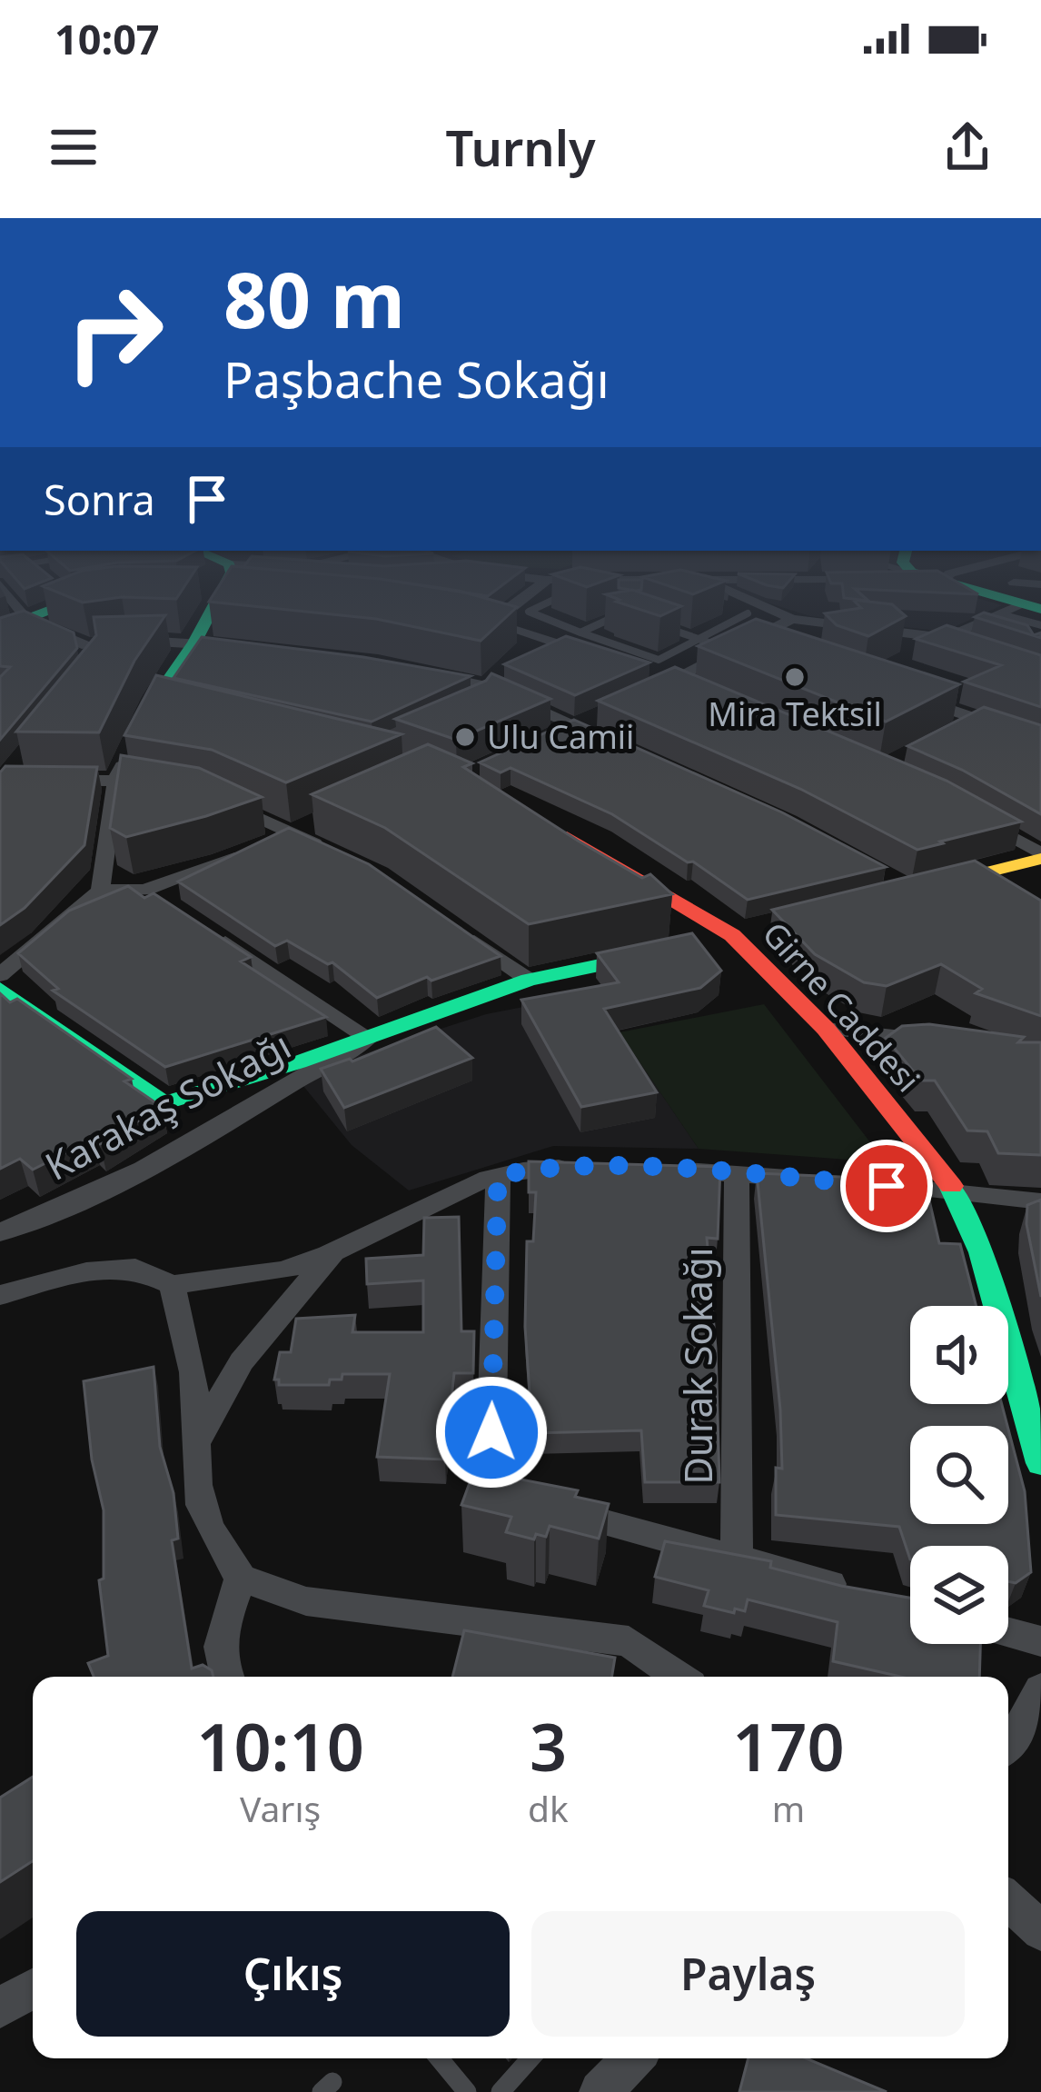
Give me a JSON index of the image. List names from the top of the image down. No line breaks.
{"streets":{"street":["Girne Caddesi","Karakaş Sokağı","Durak Sokağı"]},"places":["Mira Tektsil","Ulu Camii"],"page":{"status":"10:07","header":"Turnly","turn":["80 m","Paşbache Sokağı"],"then":"Sonra","eta":["10:10","Varış","3","dk","170","m"],"buttons":["Çıkış","Paylaş"]}}
